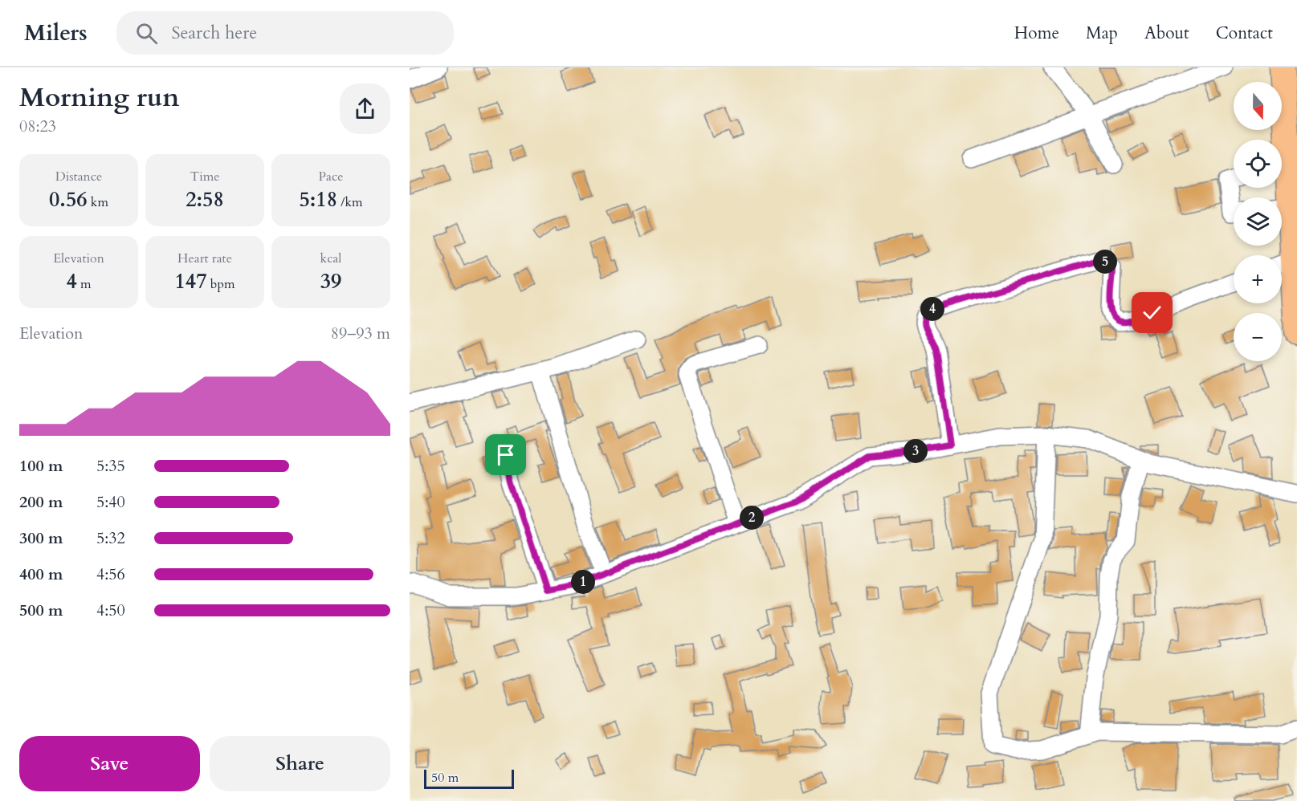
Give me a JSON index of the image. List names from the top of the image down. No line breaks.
{"scale_bar":"50 m","north":"bottom","page":{"header":"Milers","search":"Search here","nav":["Home","Map","About","Contact"],"heading":["Morning run","08:23"],"map_buttons":["+","−"],"stats":[["Distance","0.56 km"],["Time","2:58"],["Pace","5:18 /km"],["Elevation","4 m"],["Heart rate","147 bpm"],["kcal","39"]],"pins":["5","4","3","2","1"],"chart":["Elevation","89–93 m"],"list":[{"name":"100 m","note":"5:35"},{"name":"200 m","note":"5:40"},{"name":"300 m","note":"5:32"},{"name":"400 m","note":"4:56"},{"name":"500 m","note":"4:50"}],"buttons":["Save","Share"],"scale":"50 m"}}
